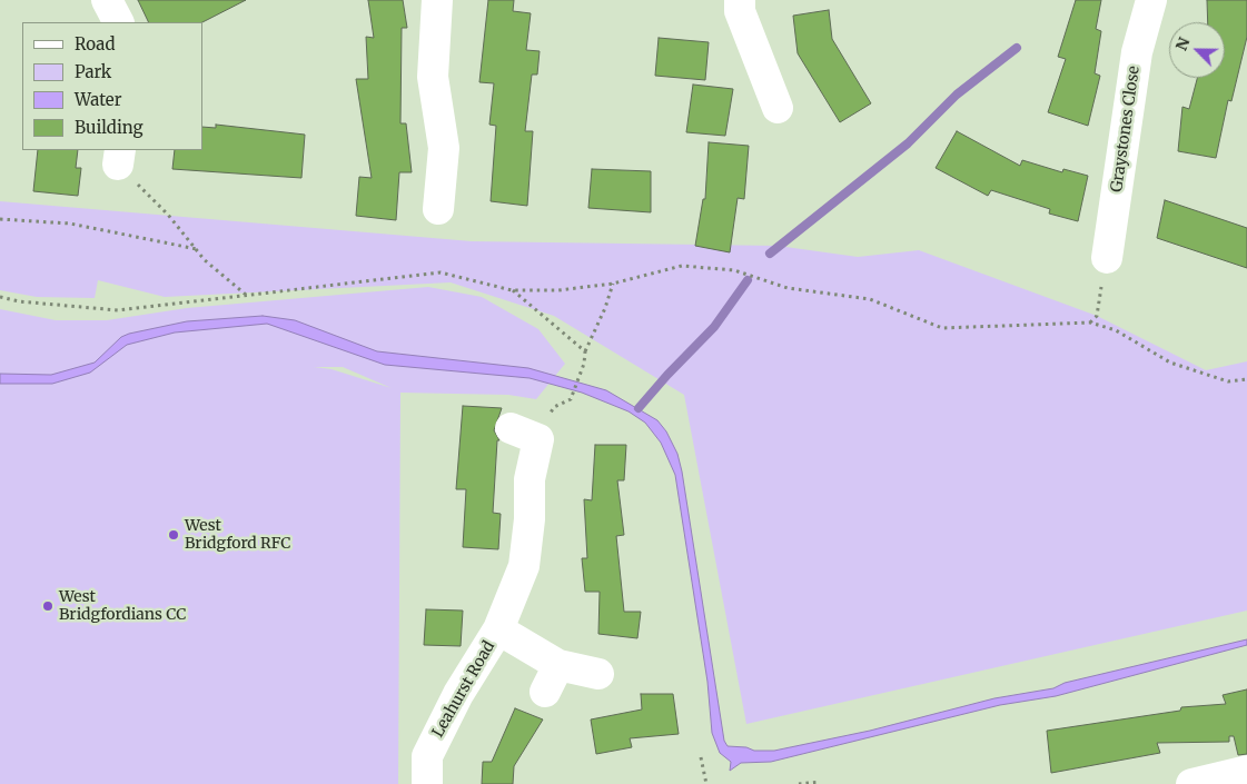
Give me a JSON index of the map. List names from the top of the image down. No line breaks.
{"streets":{"street":["Graystones Close","Leahurst Road"]},"places":["West Bridgford RFC","West Bridgfordians CC"],"legend":["Road","Park","Water","Building"],"north":"top left"}
